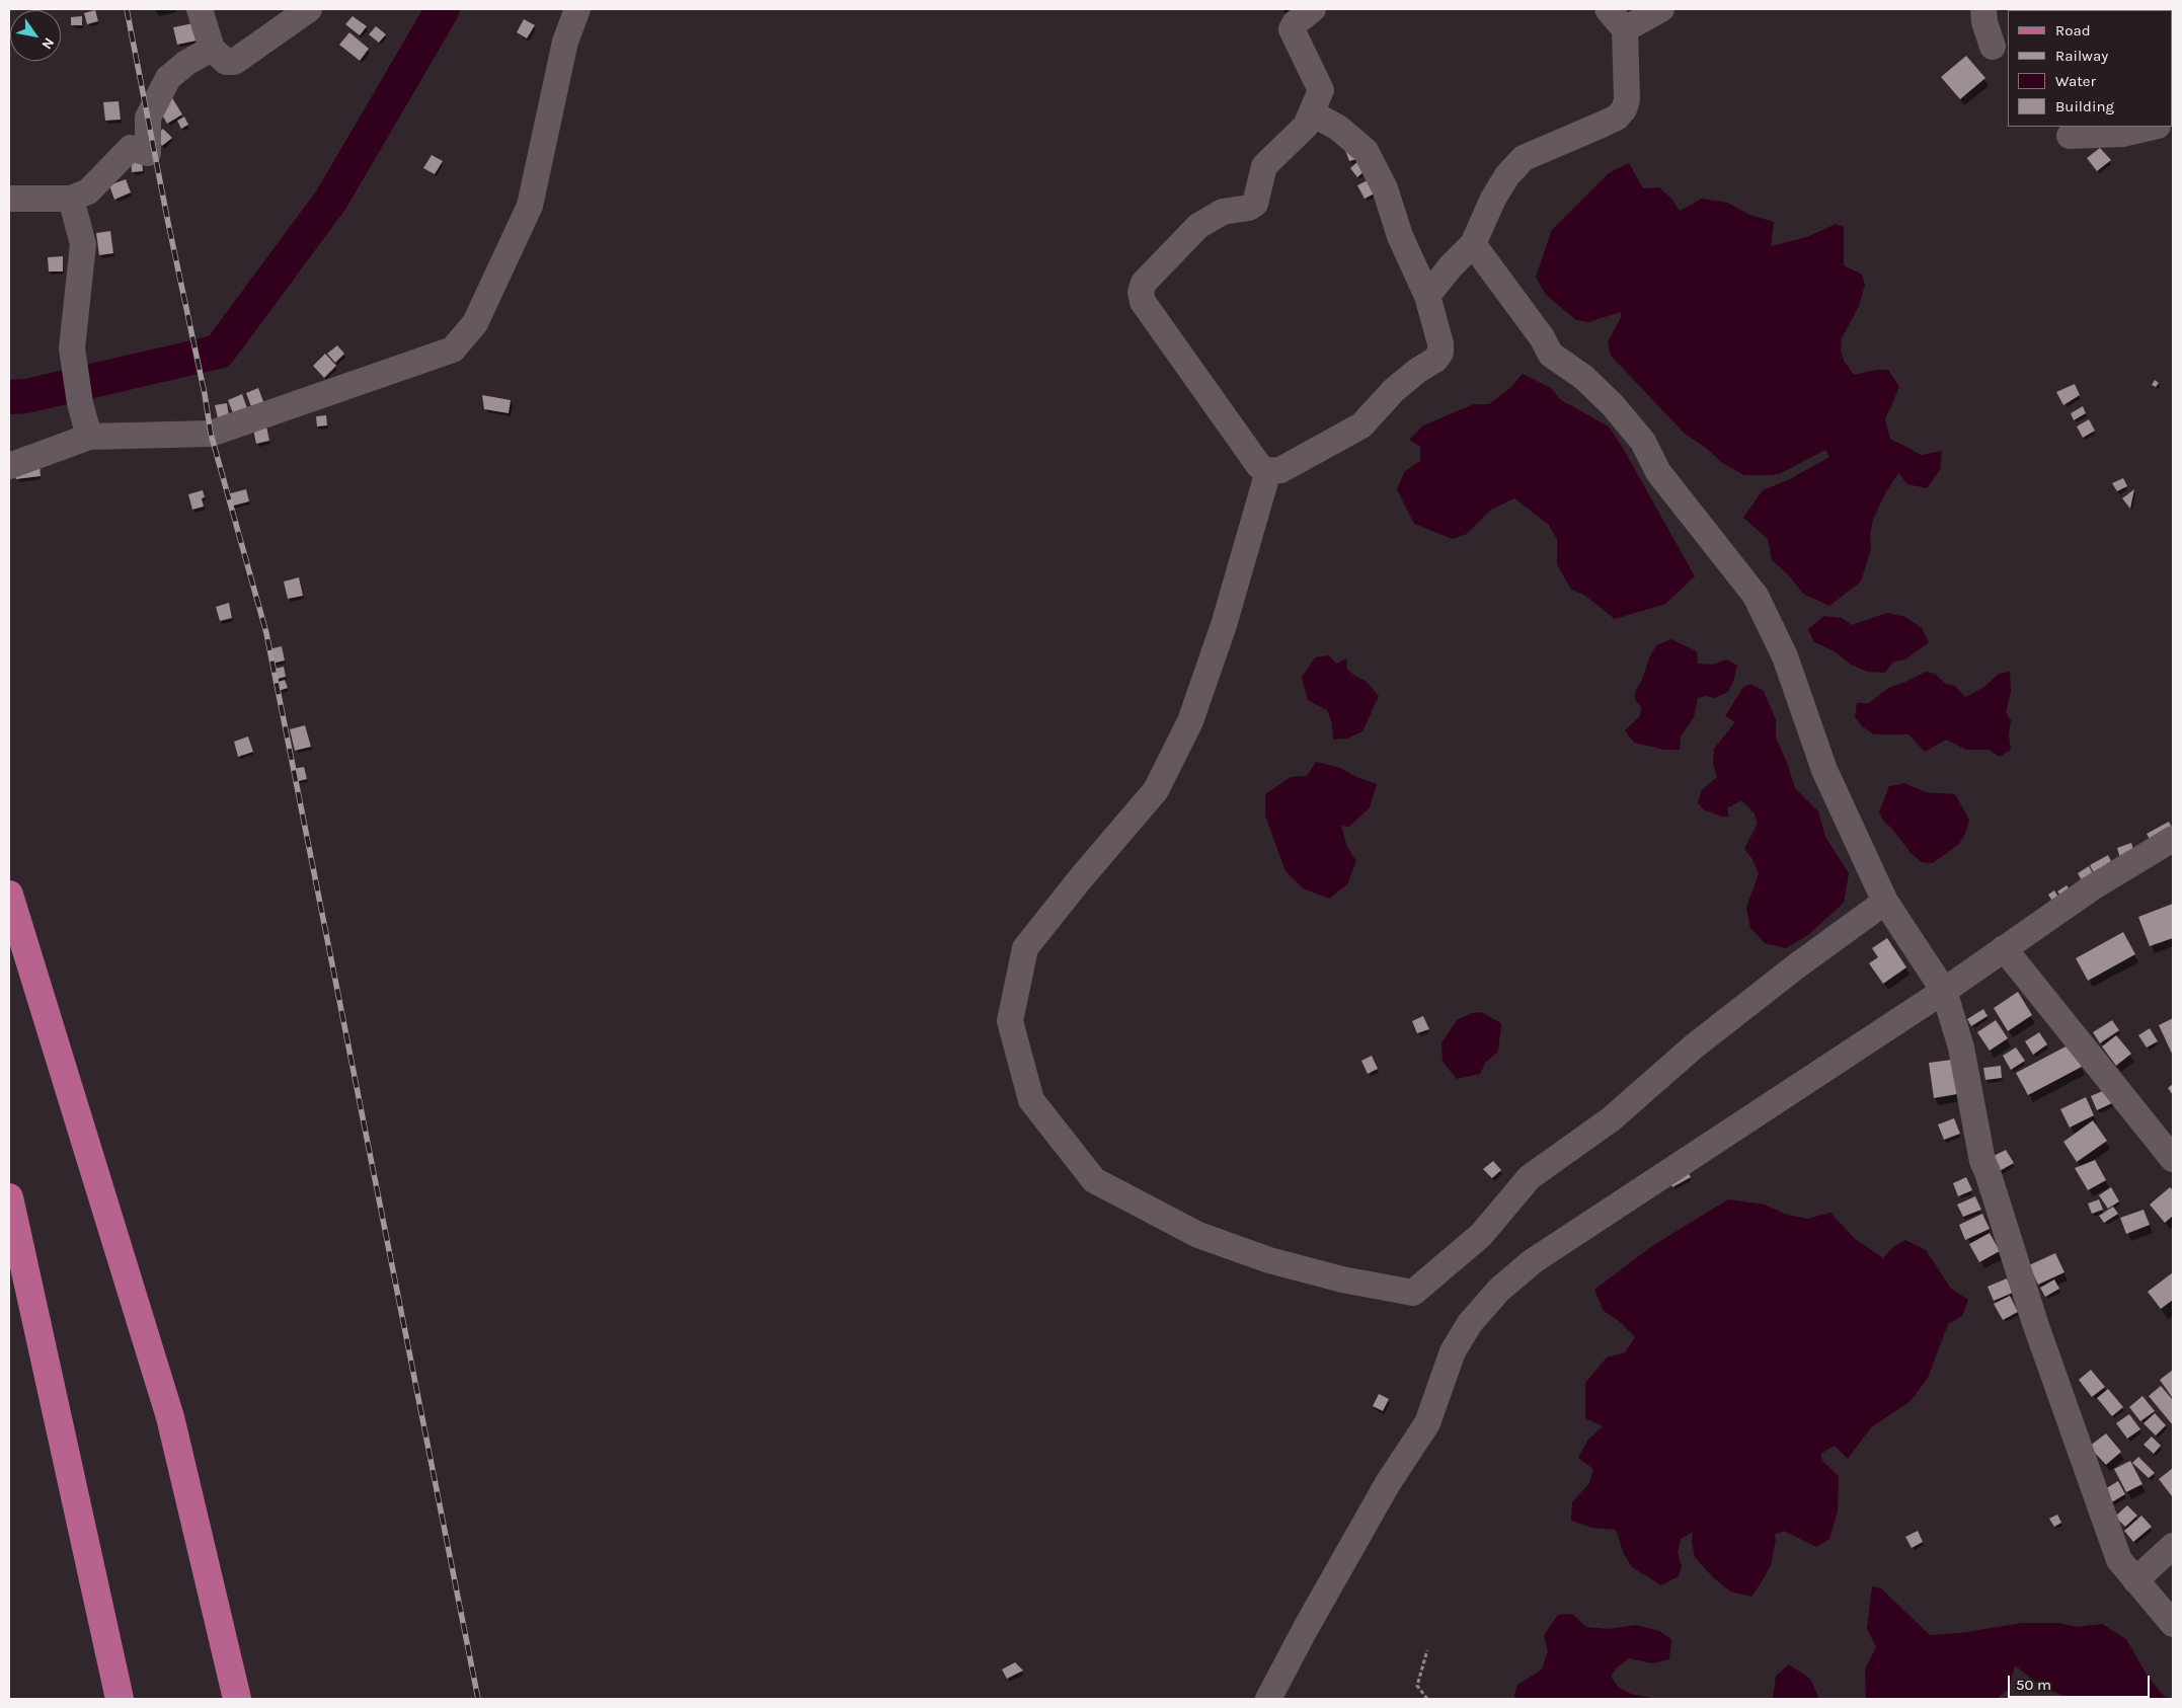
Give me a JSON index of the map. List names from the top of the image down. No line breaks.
{"legend":["Road","Railway","Water","Building"],"scale_bar":"50 m","north":"bottom right"}
